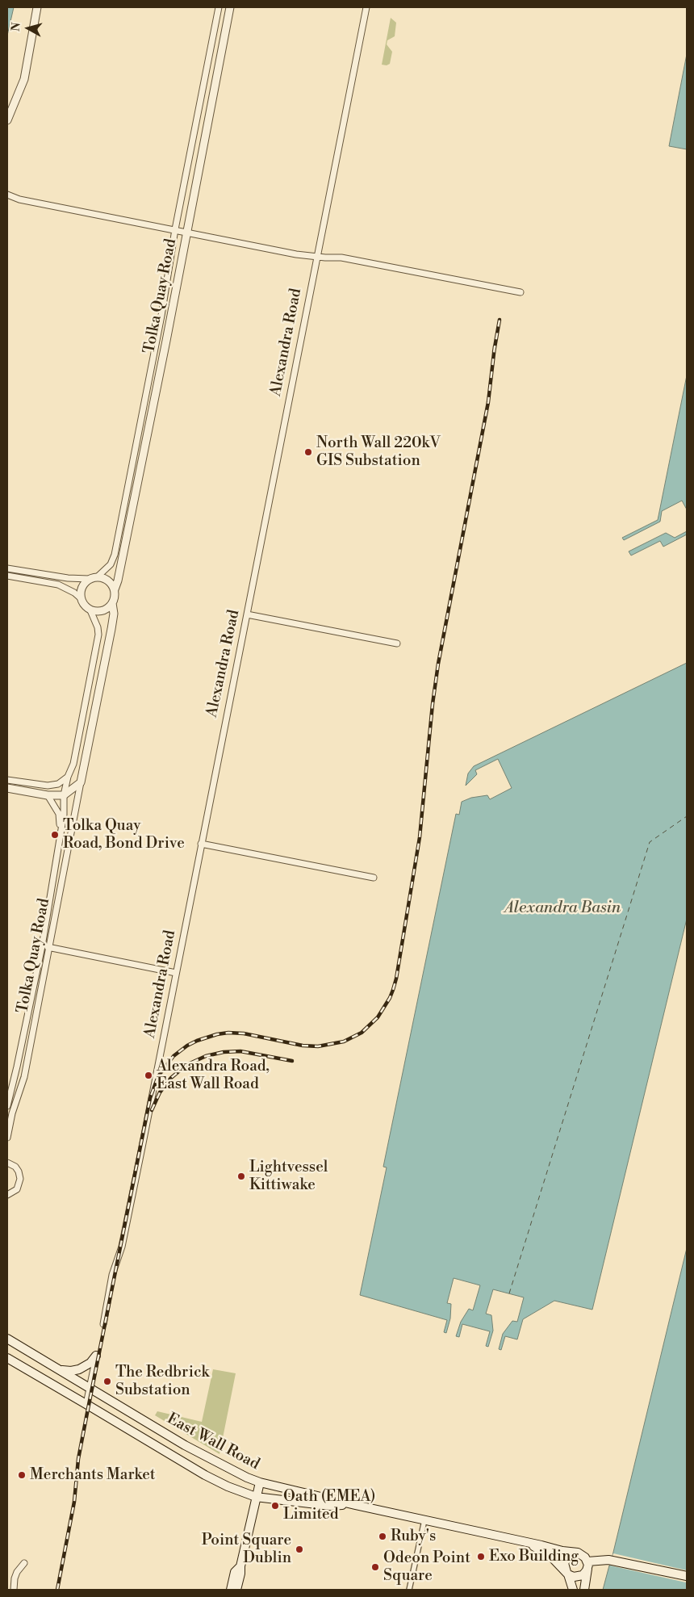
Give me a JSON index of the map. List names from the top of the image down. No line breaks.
{"streets":{"main road":["East Wall Road"],"street":["Tolka Quay Road","Alexandra Road"]},"water":["Alexandra Basin"],"places":["North Wall 220kV GIS Substation","Tolka Quay Road, Bond Drive","Alexandra Road, East Wall Road","Lightvessel Kittiwake","The Redbrick Substation","Merchants Market","Oath (EMEA) Limited","Ruby's","Point Square Dublin","Exo Building","Odeon Point Square"],"north":"left"}
